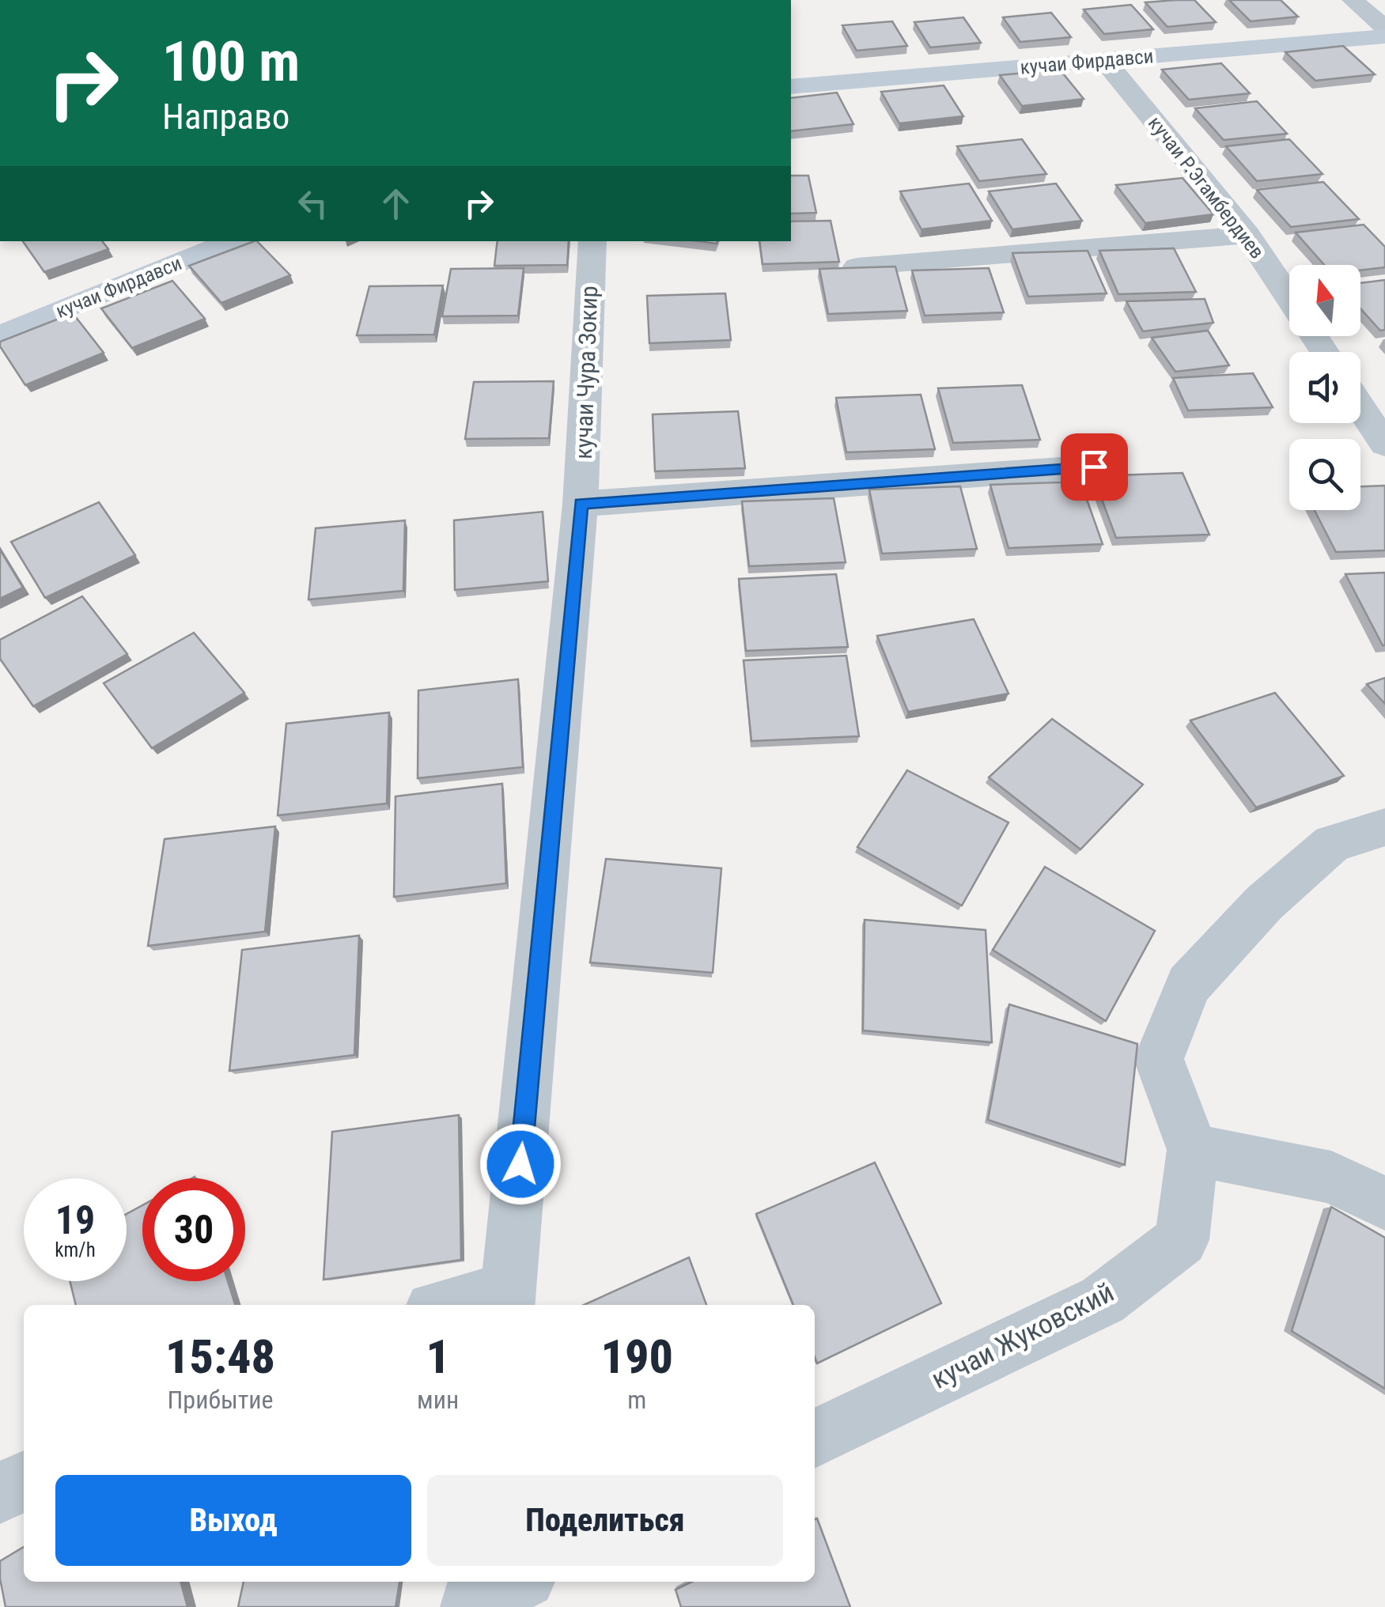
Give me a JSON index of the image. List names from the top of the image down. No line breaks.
{"streets":{"street":["кучаи Фирдавси","кучаи Р.Эгамбердиев","кучаи Чура Зокир","кучаи Жуковский"]},"crossings":[["кучаи Фирдавси","кучаи Р.Эгамбердиев"]],"north":"top","page":{"turn":["100 m","Направо"],"speed":"19 km/h","limit":"30","eta":["15:48","Прибытие","1","мин","190","m"],"buttons":["Выход","Поделиться"]}}
